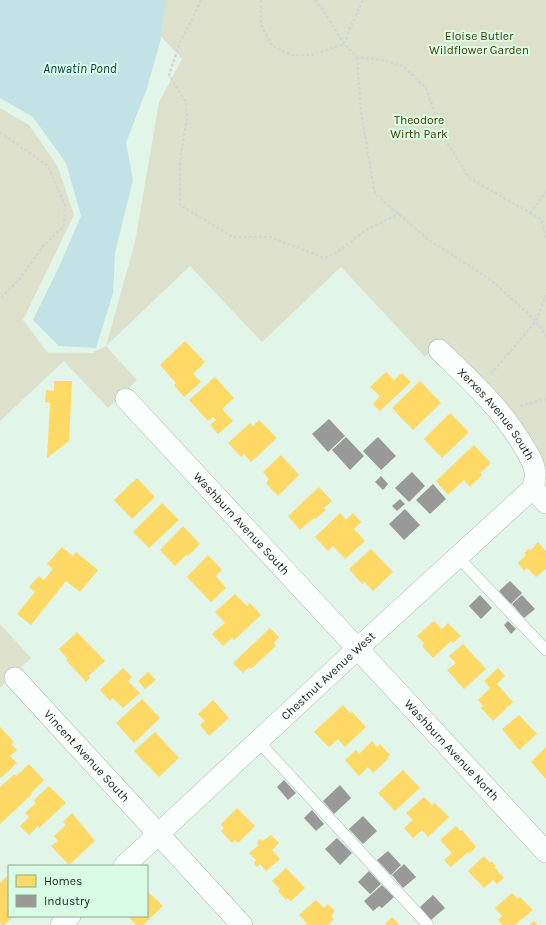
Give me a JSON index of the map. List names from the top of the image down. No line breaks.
{"streets":{"street":["Xerxes Avenue South","Washburn Avenue South","Chestnut Avenue West","Washburn Avenue North","Vincent Avenue South"]},"crossings":[["Xerxes Avenue South","Chestnut Avenue West"],["Washburn Avenue South","Chestnut Avenue West"],["Washburn Avenue South","Washburn Avenue North"],["Chestnut Avenue West","Washburn Avenue North"],["Chestnut Avenue West","Vincent Avenue South"]],"water":["Anwatin Pond"],"parks":["Eloise Butler Wildflower Garden","Theodore Wirth Park"],"legend":["Homes","Industry"]}
